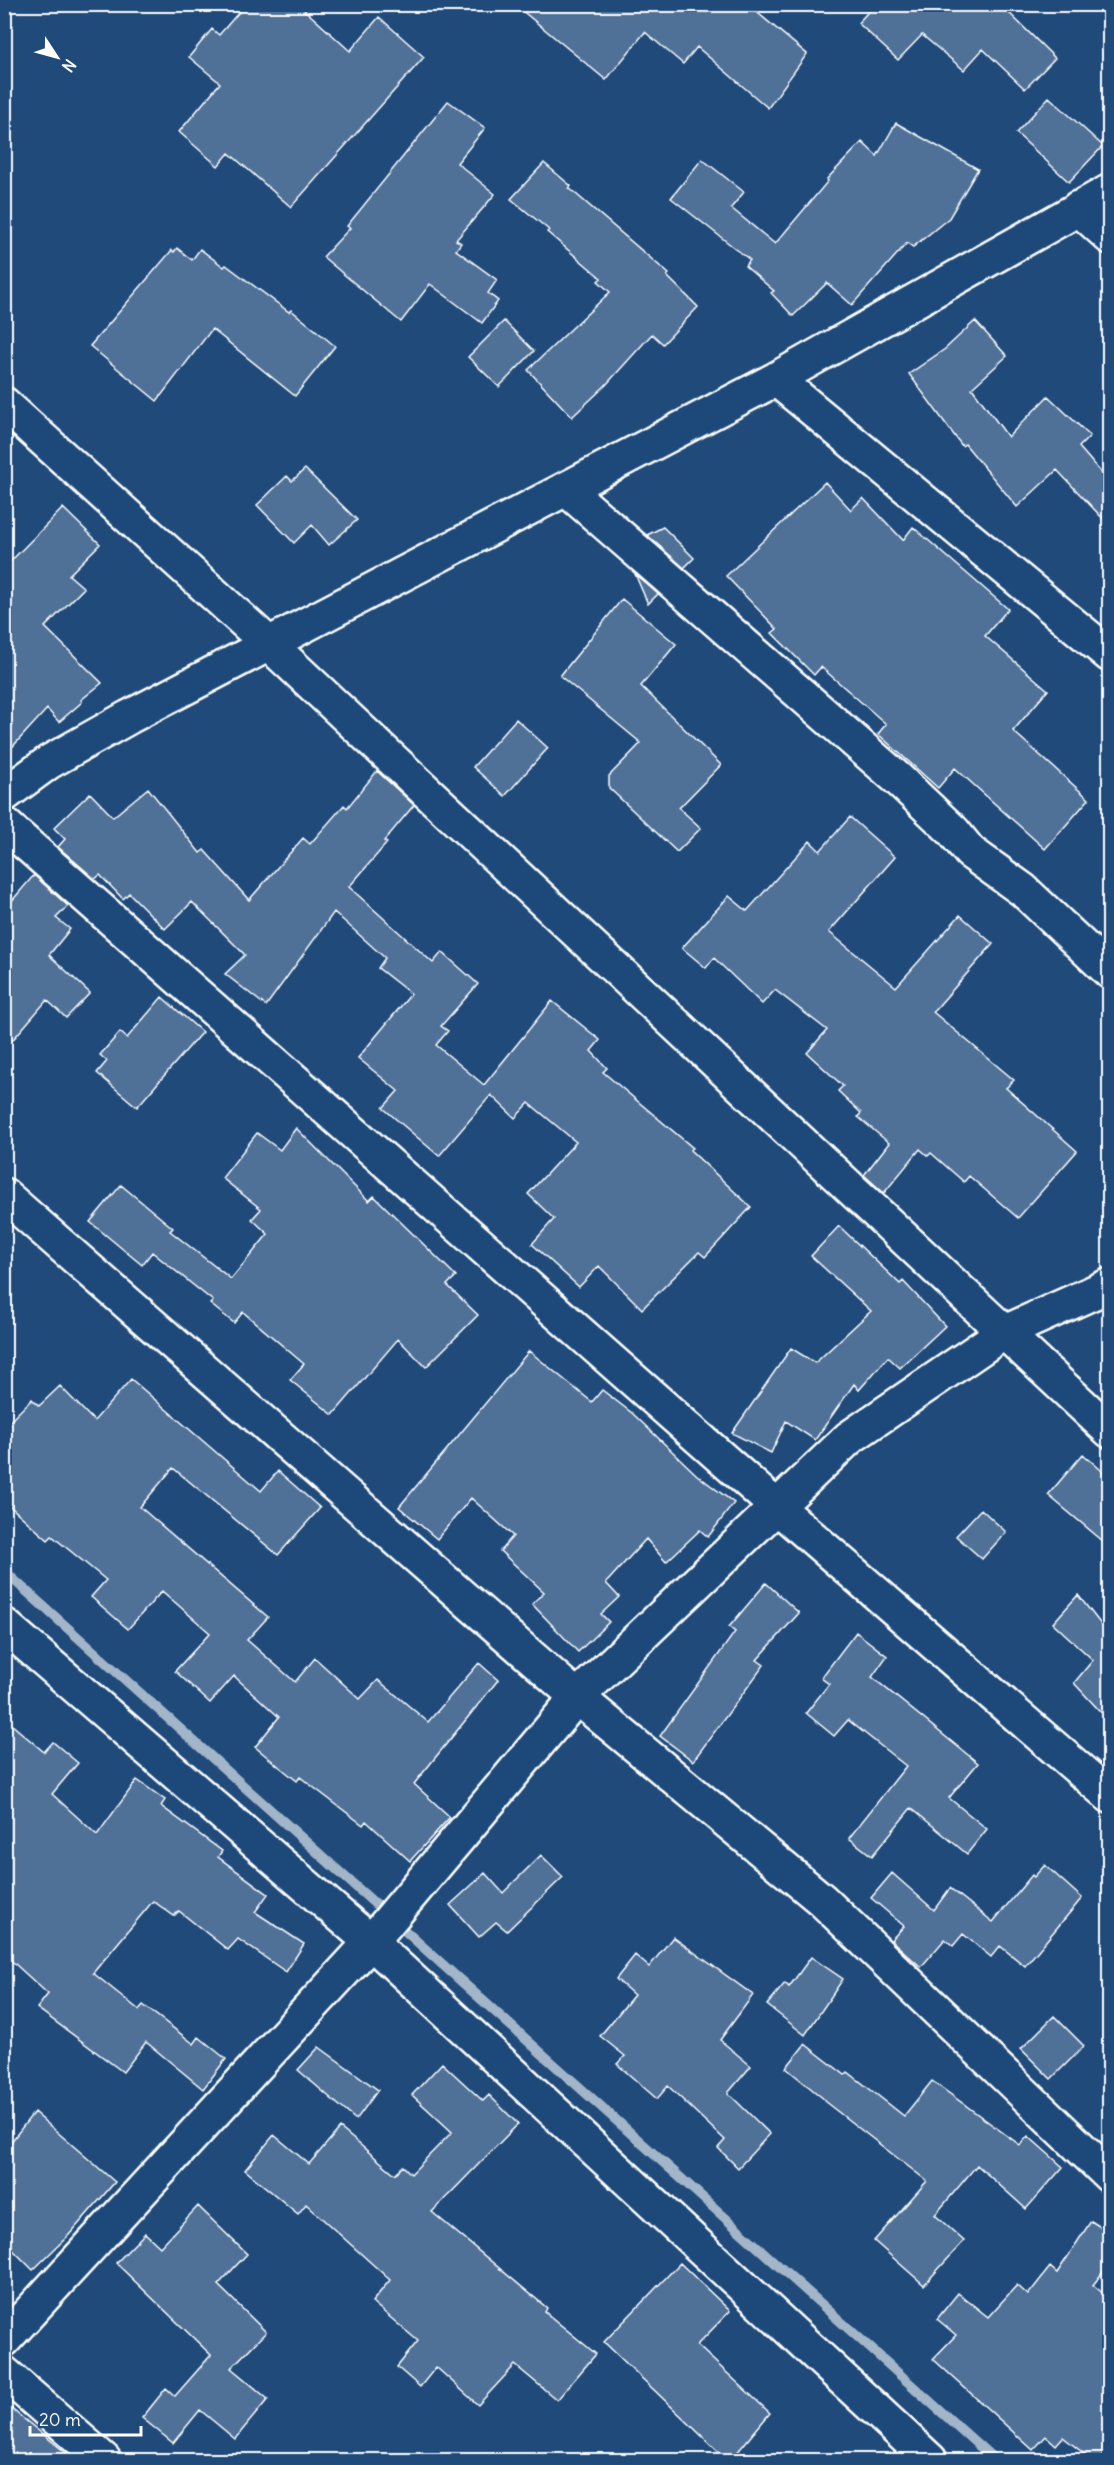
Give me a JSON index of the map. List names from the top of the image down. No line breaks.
{"scale_bar":"20 m","north":"bottom right"}
